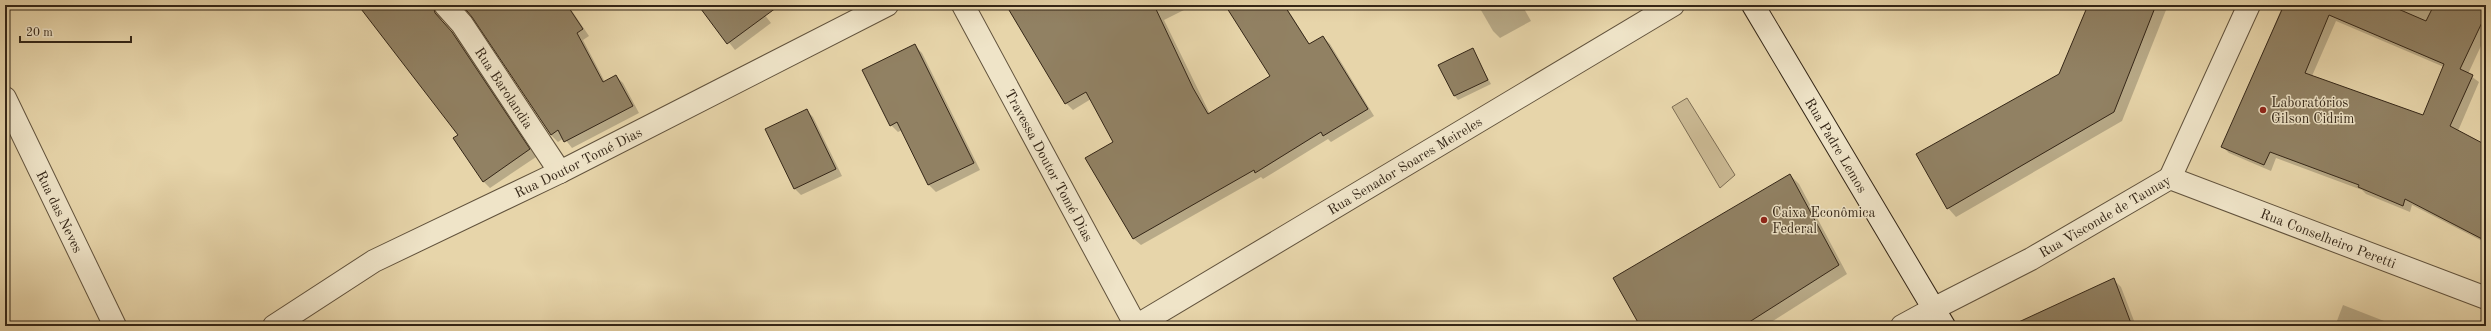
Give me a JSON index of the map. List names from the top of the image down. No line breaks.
{"streets":{"street":["Rua Barolandia","Rua Padre Lemos","Rua Doutor Tomé Dias","Rua Senador Soares Meireles","Travessa Doutor Tomé Dias","Rua das Neves","Rua Visconde de Taunay","Rua Conselheiro Peretti"]},"crossings":[["Rua Barolandia","Rua Doutor Tomé Dias"],["Rua Padre Lemos","Rua Visconde de Taunay"],["Rua Senador Soares Meireles","Travessa Doutor Tomé Dias"],["Rua Visconde de Taunay","Rua Conselheiro Peretti"]],"places":["Laboratórios Gilson Cidrim","Caixa Econômica Federal"],"scale_bar":"20 m"}
